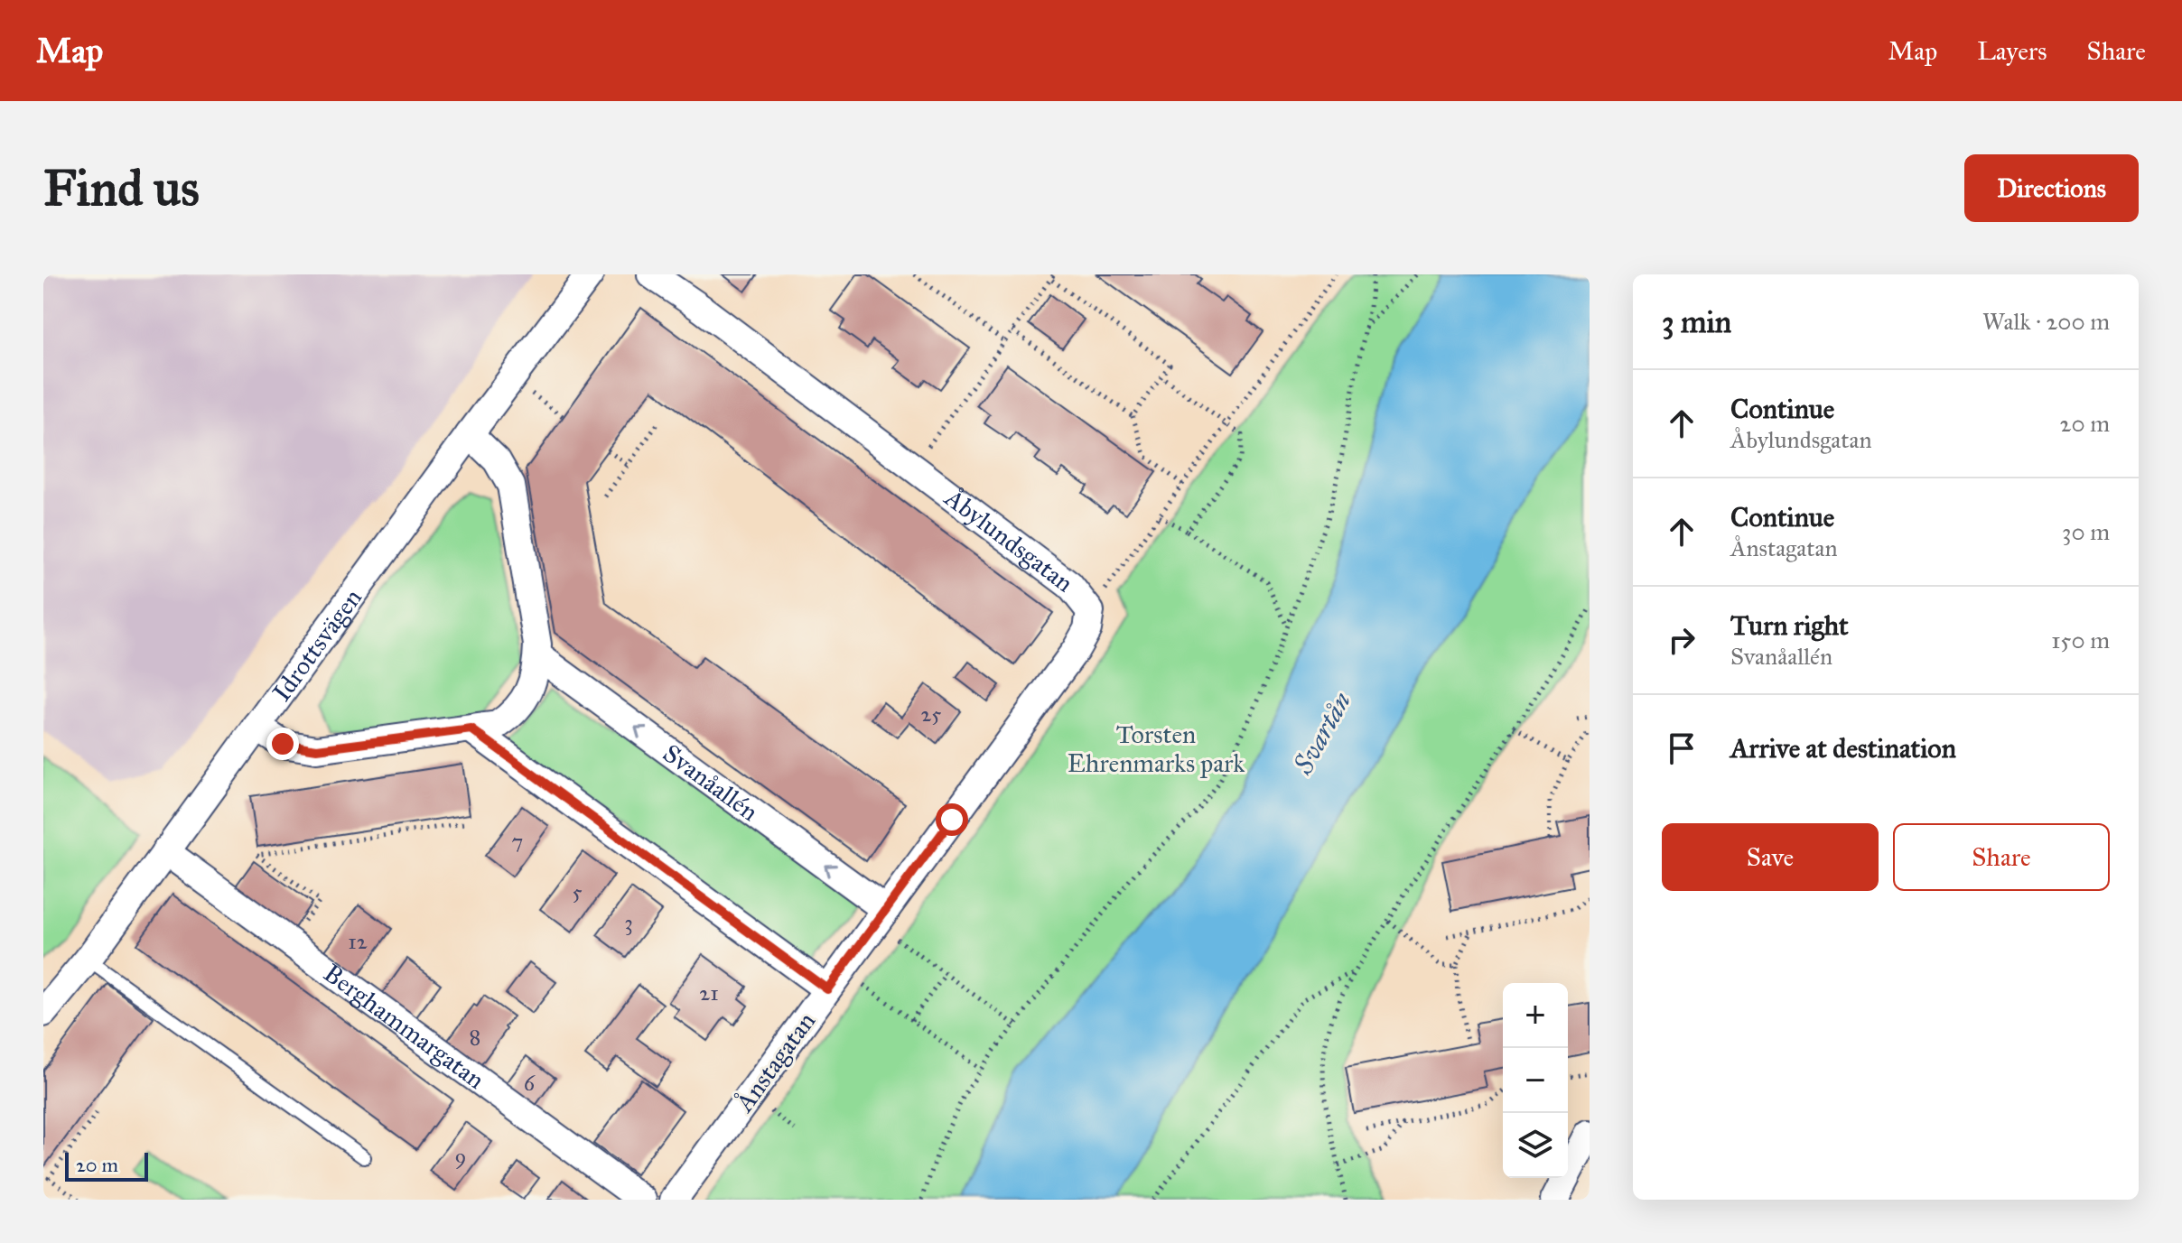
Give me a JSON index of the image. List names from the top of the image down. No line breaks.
{"streets":{"street":["Åbylundsgatan","Idrottsvägen","Svanåallén","Berghammargatan","Ånstagatan"]},"crossings":[["Åbylundsgatan","Ånstagatan"],["Idrottsvägen","Berghammargatan"],["Svanåallén","Ånstagatan"]],"water":["Svartån"],"parks":["Torsten Ehrenmarks park"],"house_numbers":["25","7","5","3","12","21","8","6","9"],"scale_bar":"20 m","page":{"header":"Map","nav":["Map","Layers","Share"],"buttons":["Directions",["Save","Share"]],"title":"Find us","heading":["3 min","Walk · 200 m"],"list":[["Continue","Åbylundsgatan","20 m"],["Continue","Ånstagatan","30 m"],["Turn right","Svanåallén","150 m"],"Arrive at destination"],"map_buttons":["+","−"],"scale":"20 m"}}
